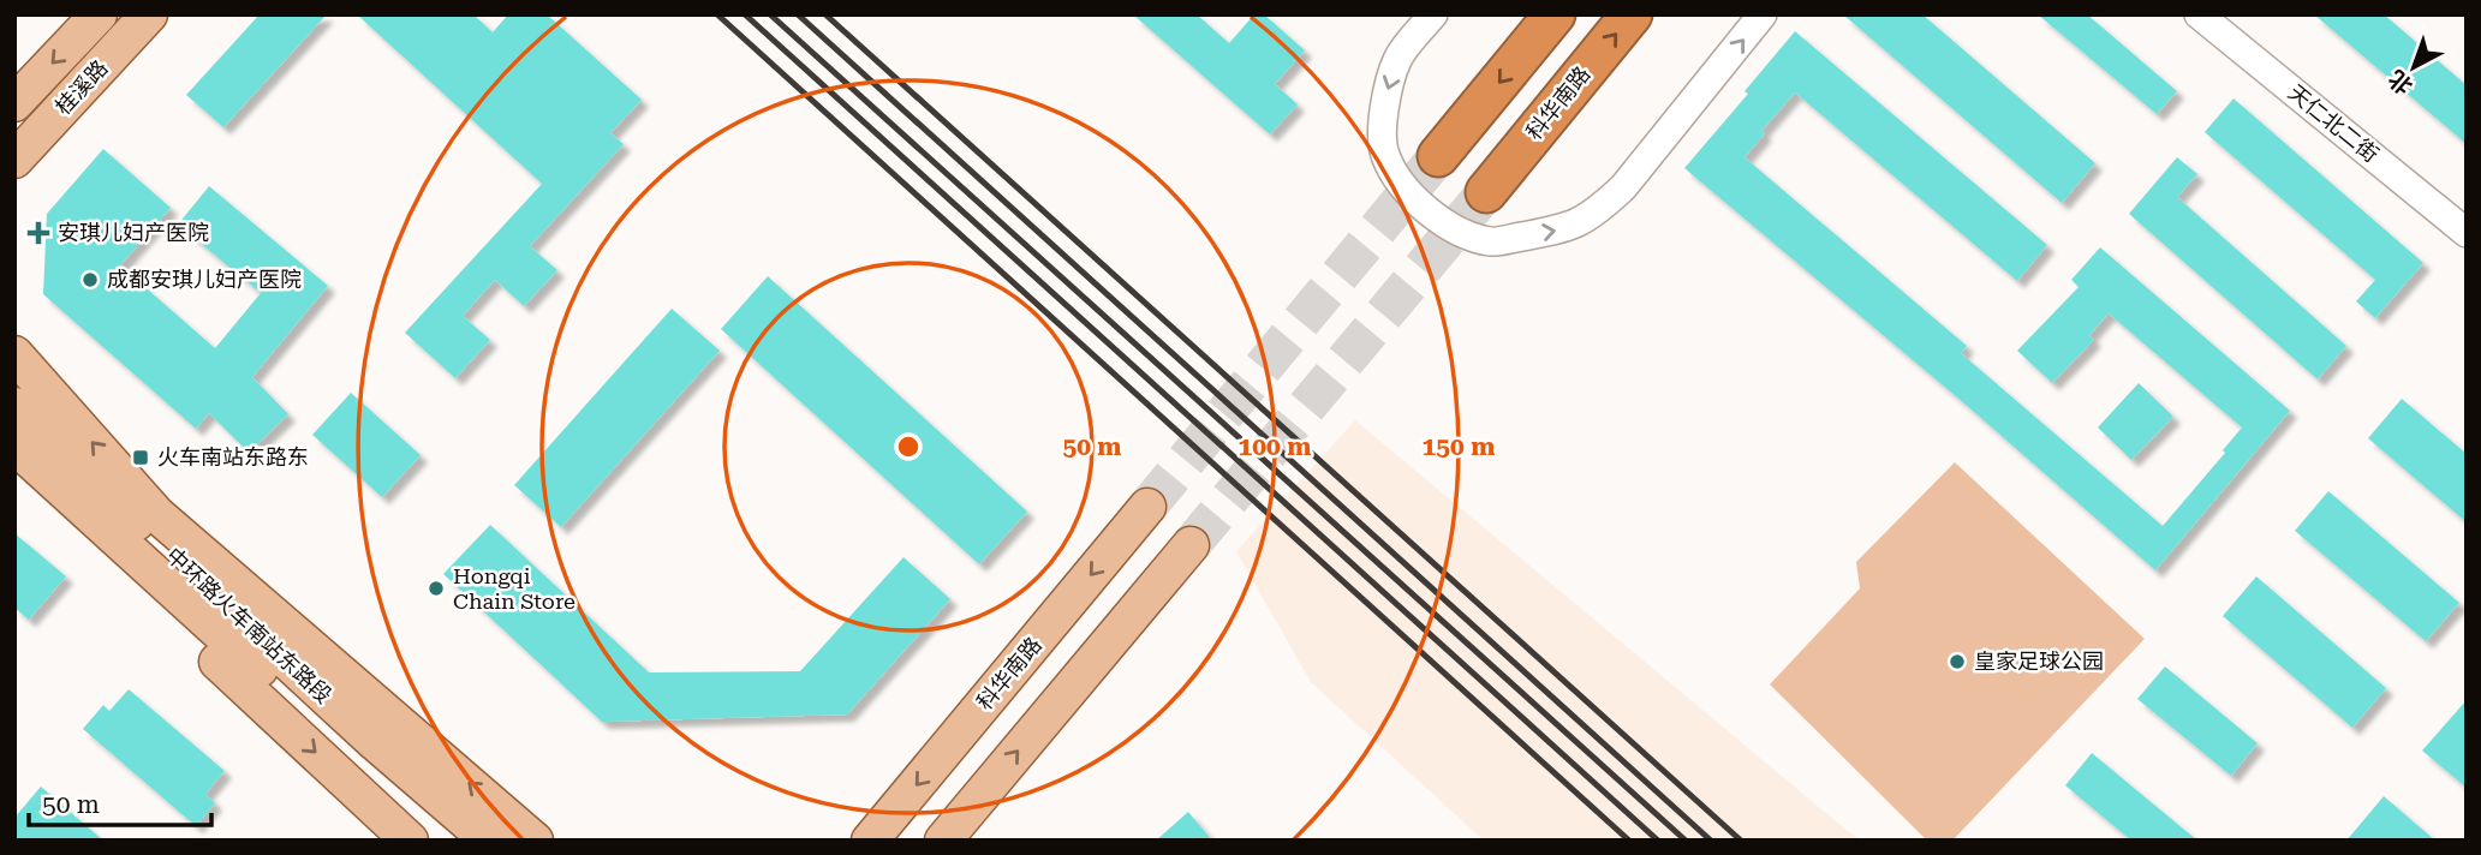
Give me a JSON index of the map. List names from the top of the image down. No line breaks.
{"streets":{"highway":["科华南路"],"main road":["桂溪路","中环路火车南站东路段"],"street":["天仁北二街"]},"places":{"health":["安琪儿妇产医院"],"other":["成都安琪儿妇产医院","Hongqi Chain Store","皇家足球公园"],"transit":["火车南站东路东"]},"scale_bar":"50 m","north":"bottom left","rings":["50 m","100 m","150 m"]}
